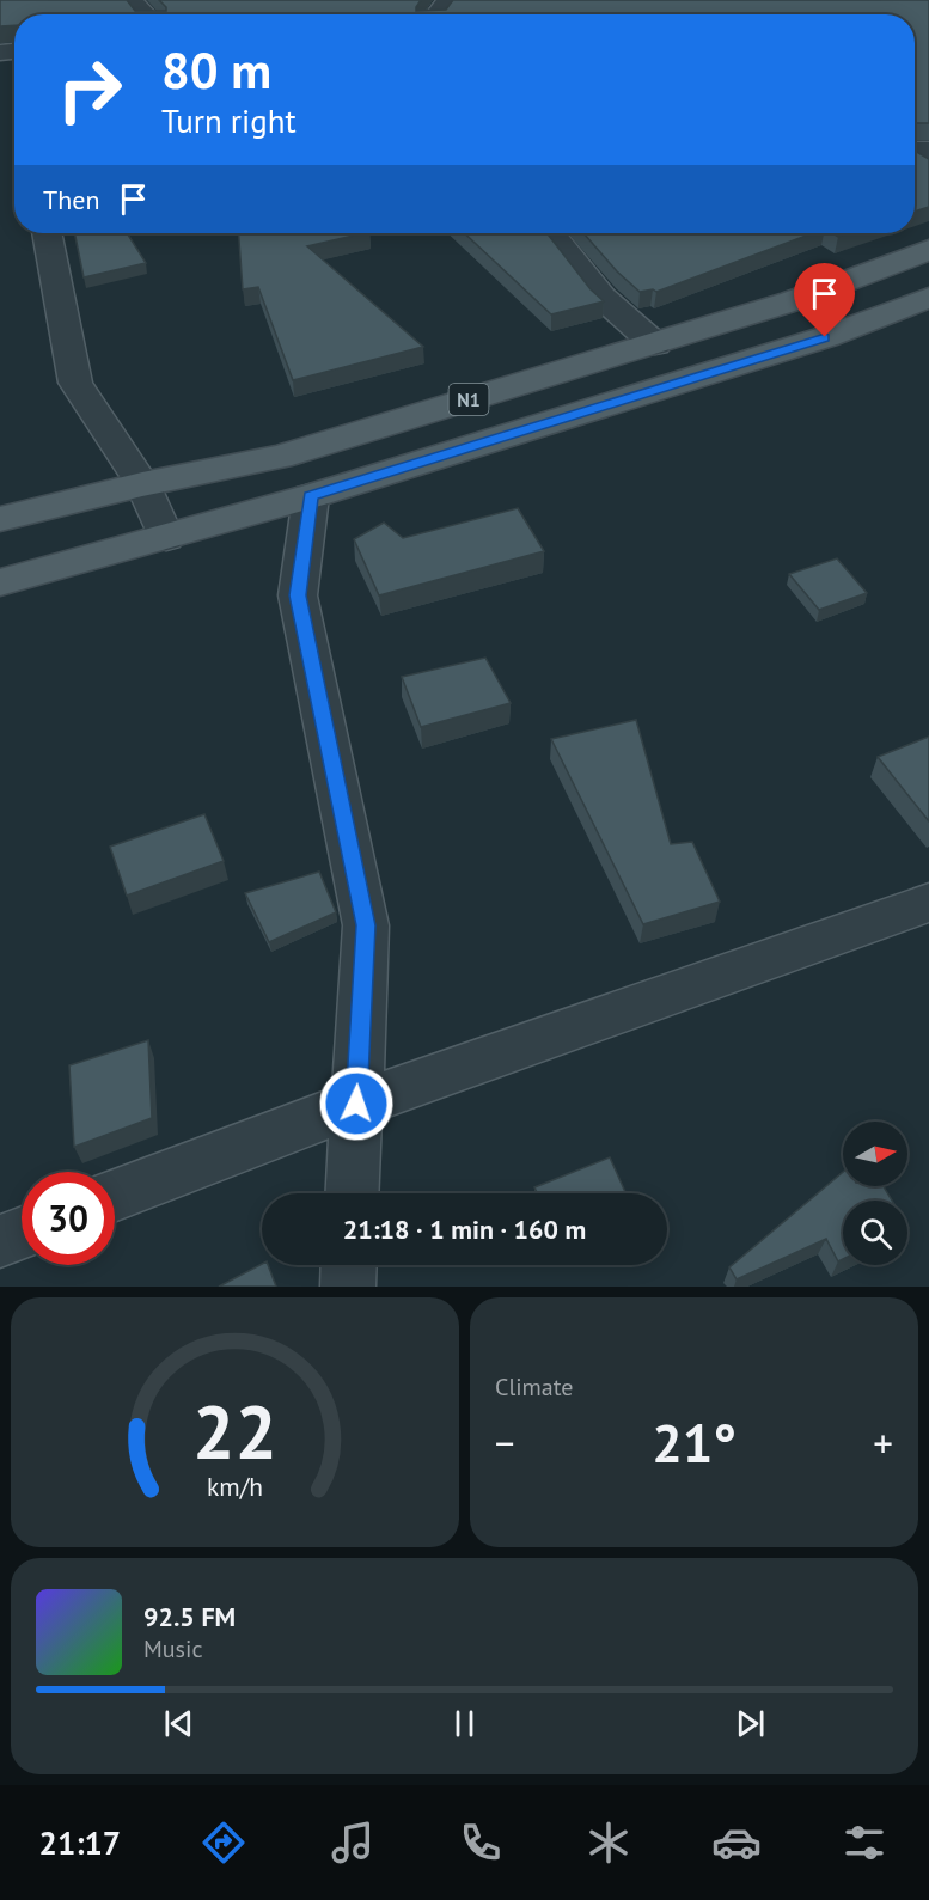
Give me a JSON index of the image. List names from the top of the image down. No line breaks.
{"streets":{"main road":["N1"]},"north":"right","page":{"turn":["80 m","Turn right"],"then":"Then","limit":"30","trip":"21:18 · 1 min · 160 m","tile":"Climate","heat":["−","21°","+"],"song":["92.5 FM","Music"],"tabs":"21:17","gauge":["22","km/h"]}}
